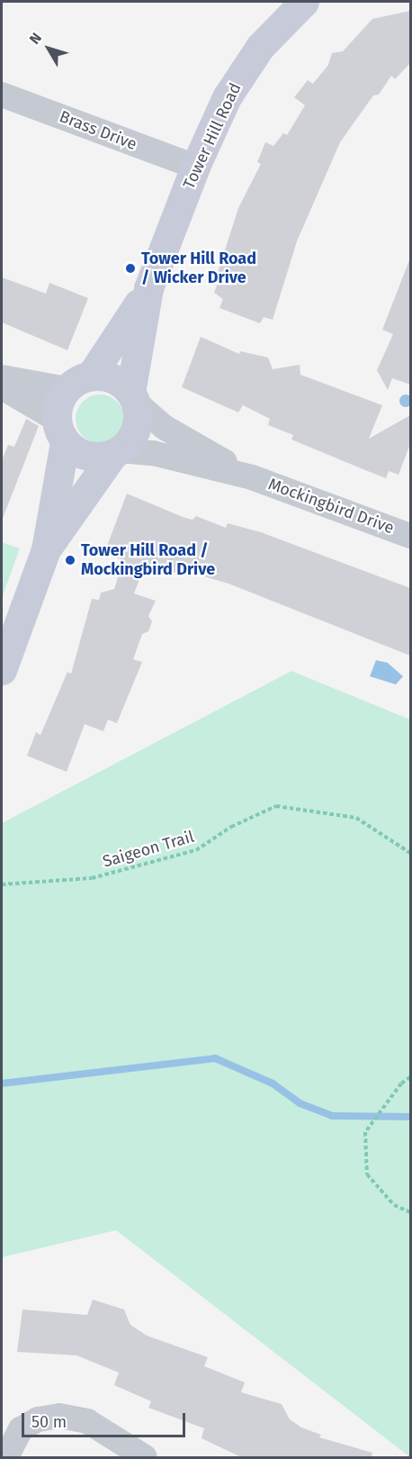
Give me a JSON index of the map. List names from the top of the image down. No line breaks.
{"streets":{"street":["Brass Drive","Tower Hill Road","Mockingbird Drive"],"path":["Saigeon Trail"]},"crossings":[["Brass Drive","Tower Hill Road"],["Tower Hill Road","Mockingbird Drive"]],"places":["Tower Hill Road / Wicker Drive","Tower Hill Road / Mockingbird Drive"],"scale_bar":"50 m","north":"top left"}
